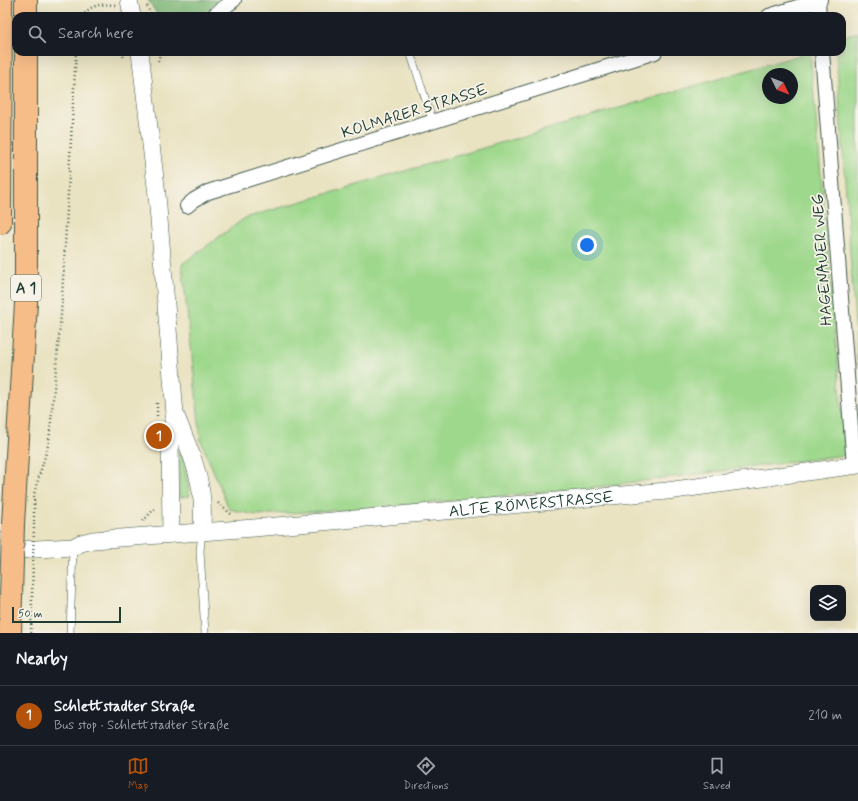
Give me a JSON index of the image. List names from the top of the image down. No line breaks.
{"streets":{"highway":["A 1"],"street":["KOLMARER STRASSE","HAGENAUER WEG","ALTE RÖMERSTRASSE"]},"crossings":[["HAGENAUER WEG","ALTE RÖMERSTRASSE"]],"scale_bar":"50 m","north":"bottom right","page":{"search":"Search here","pins":"1","scale":"50 m","heading":"Nearby","list":[{"mark":"1","name":"Schlettstadter Straße","note":"Bus stop · Schlettstadter Straße","value":"210 m"}],"nav":["Map","Directions","Saved"]}}
